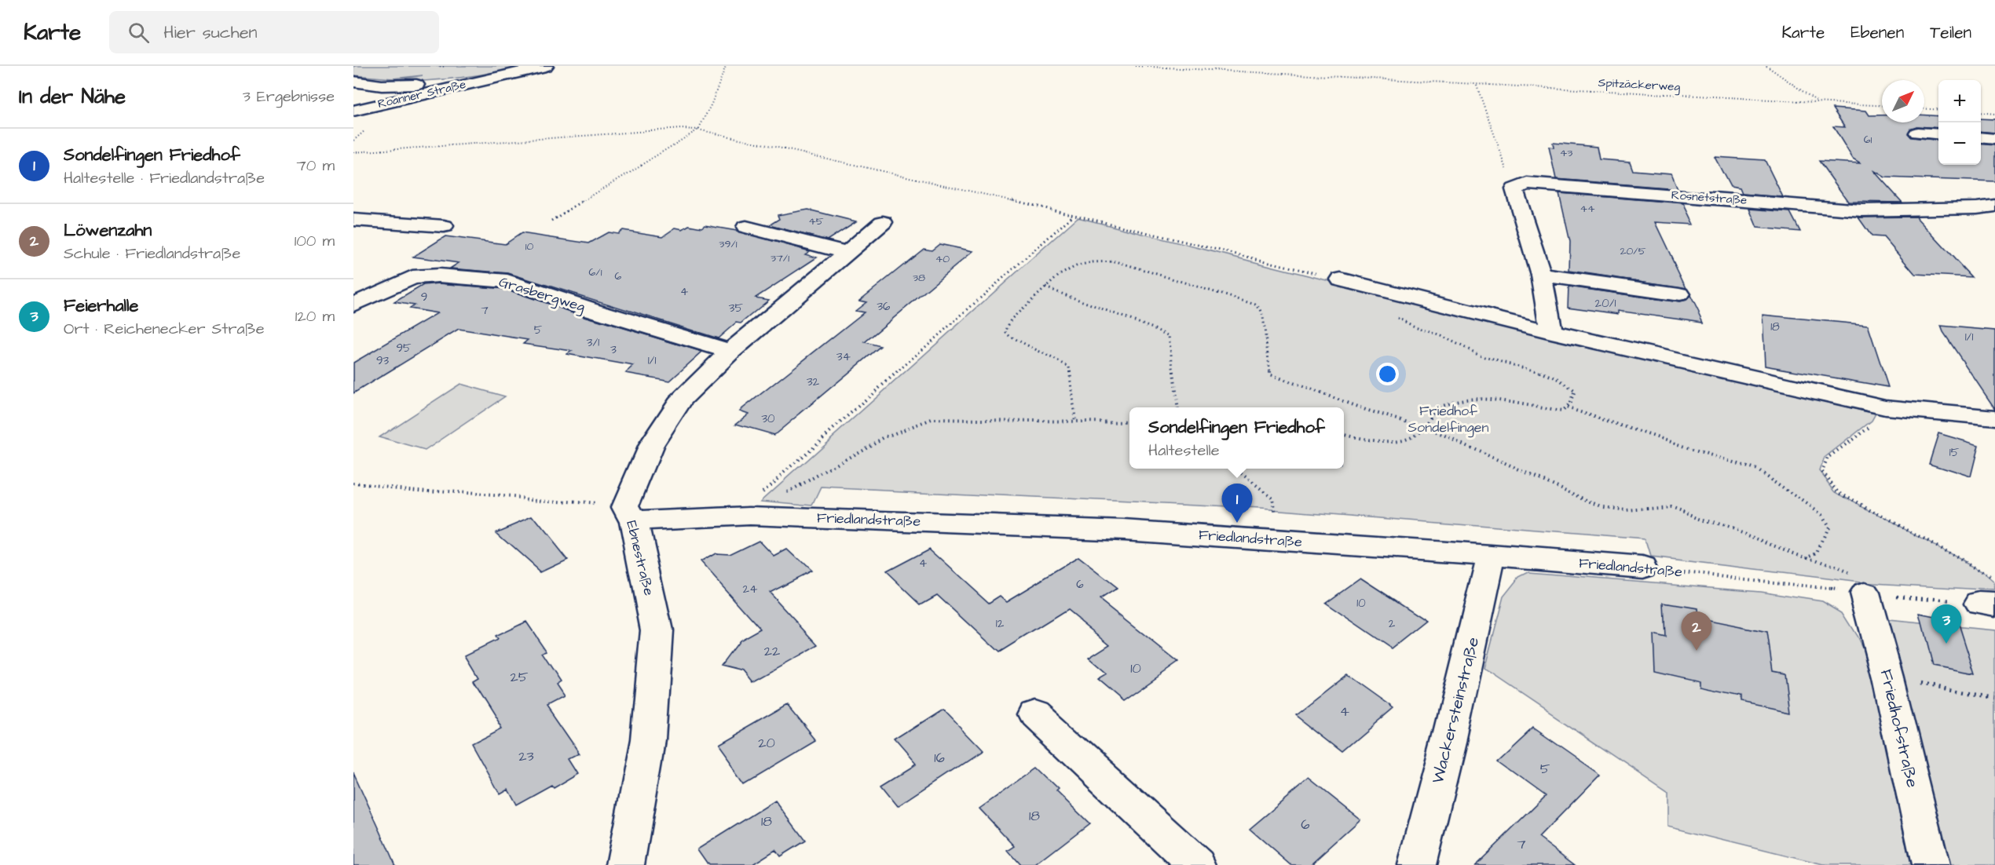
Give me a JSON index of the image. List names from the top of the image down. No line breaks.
{"streets":{"street":["Roanner Straße","Rosnetstraße","Grasbergweg","Friedlandstraße","Ebnestraße","Wackersteinstraße","Friedhofstraße"],"path":["Spitzäckerweg"]},"crossings":[["Grasbergweg","Ebnestraße"],["Friedlandstraße","Ebnestraße"],["Friedlandstraße","Wackersteinstraße"],["Friedlandstraße","Friedhofstraße"]],"parks":["Friedhof Sondelfingen"],"house_numbers":["61","43","44","45","39/1","10","20/5","37/1","40","6/1","6","38","4","9","20/1","36","35","7","18","5","1/1","3/1","95","3","34","93","1/1","32","30","15","4","6","24","10","12","2","22","10","25","4","20","23","16","5","18","18","6","7"],"north":"top right","page":{"header":"Karte","search":"Hier suchen","nav":["Karte","Ebenen","Teilen"],"heading":["In der Nähe","3 Ergebnisse"],"map_buttons":["+","−"],"list":[{"mark":"1","name":"Sondelfingen Friedhof","note":"Haltestelle · Friedlandstraße","value":"70 m"},{"mark":"2","name":"Löwenzahn","note":"Schule · Friedlandstraße","value":"100 m"},{"mark":"3","name":"Feierhalle","note":"Ort · Reichenecker Straße","value":"120 m"}],"popup":["Sondelfingen Friedhof","Haltestelle"],"pins":["1","3","2"]}}
